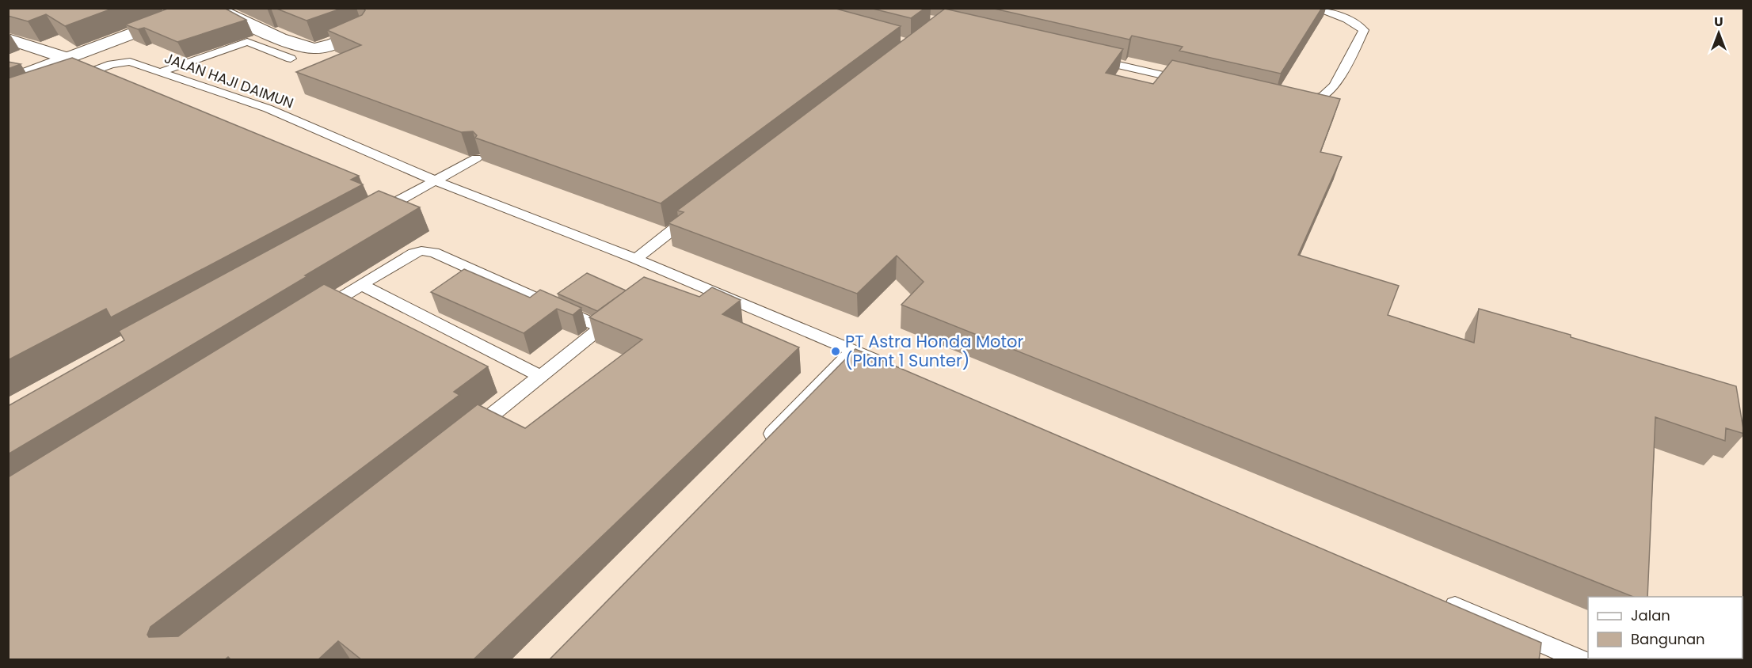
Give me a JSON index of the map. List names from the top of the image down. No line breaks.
{"streets":{"lane":["JALAN HAJI DAIMUN"]},"places":["PT Astra Honda Motor (Plant 1 Sunter)"],"legend":["Jalan","Bangunan"],"north":"top"}
